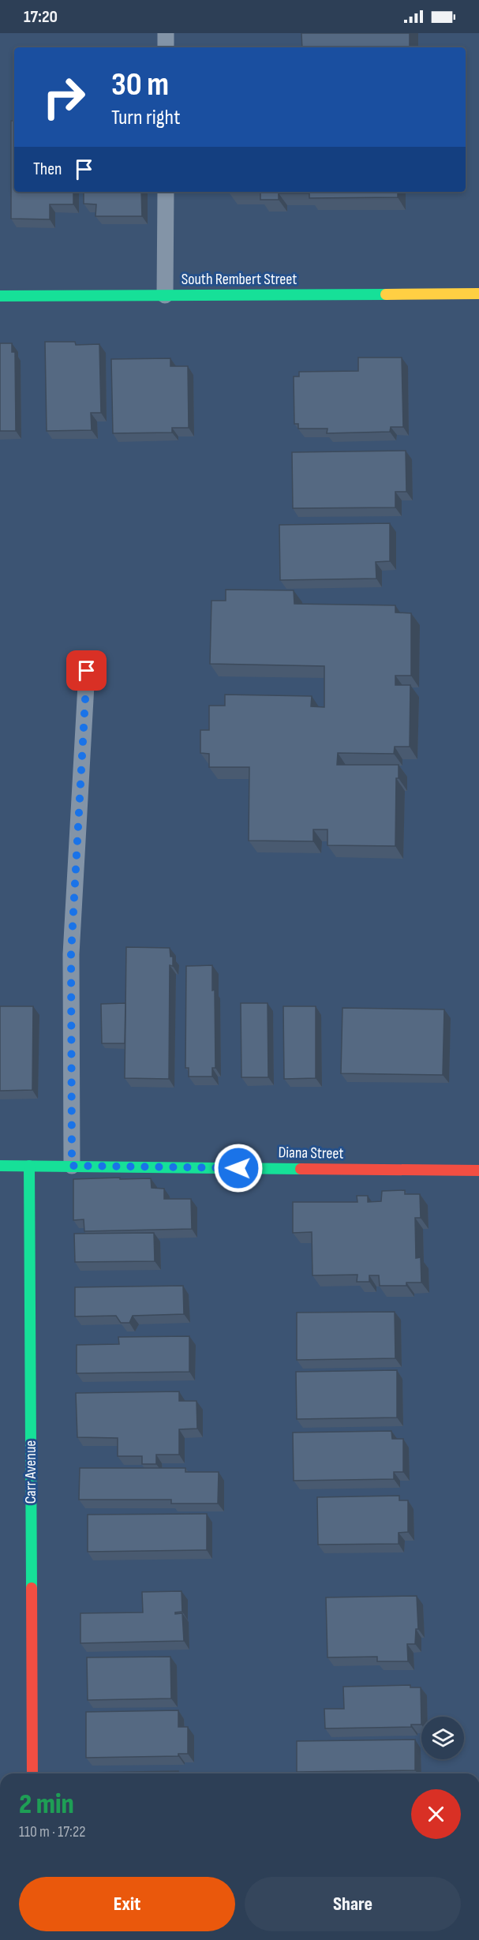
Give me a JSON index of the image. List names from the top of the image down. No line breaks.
{"streets":{"street":["South Rembert Street","Diana Street","Carr Avenue"]},"crossings":[["Diana Street","Carr Avenue"]],"page":{"status":"17:20","turn":["30 m","Turn right"],"then":"Then","heading":["2 min","110 m · 17:22"],"buttons":["Exit","Share"]}}
